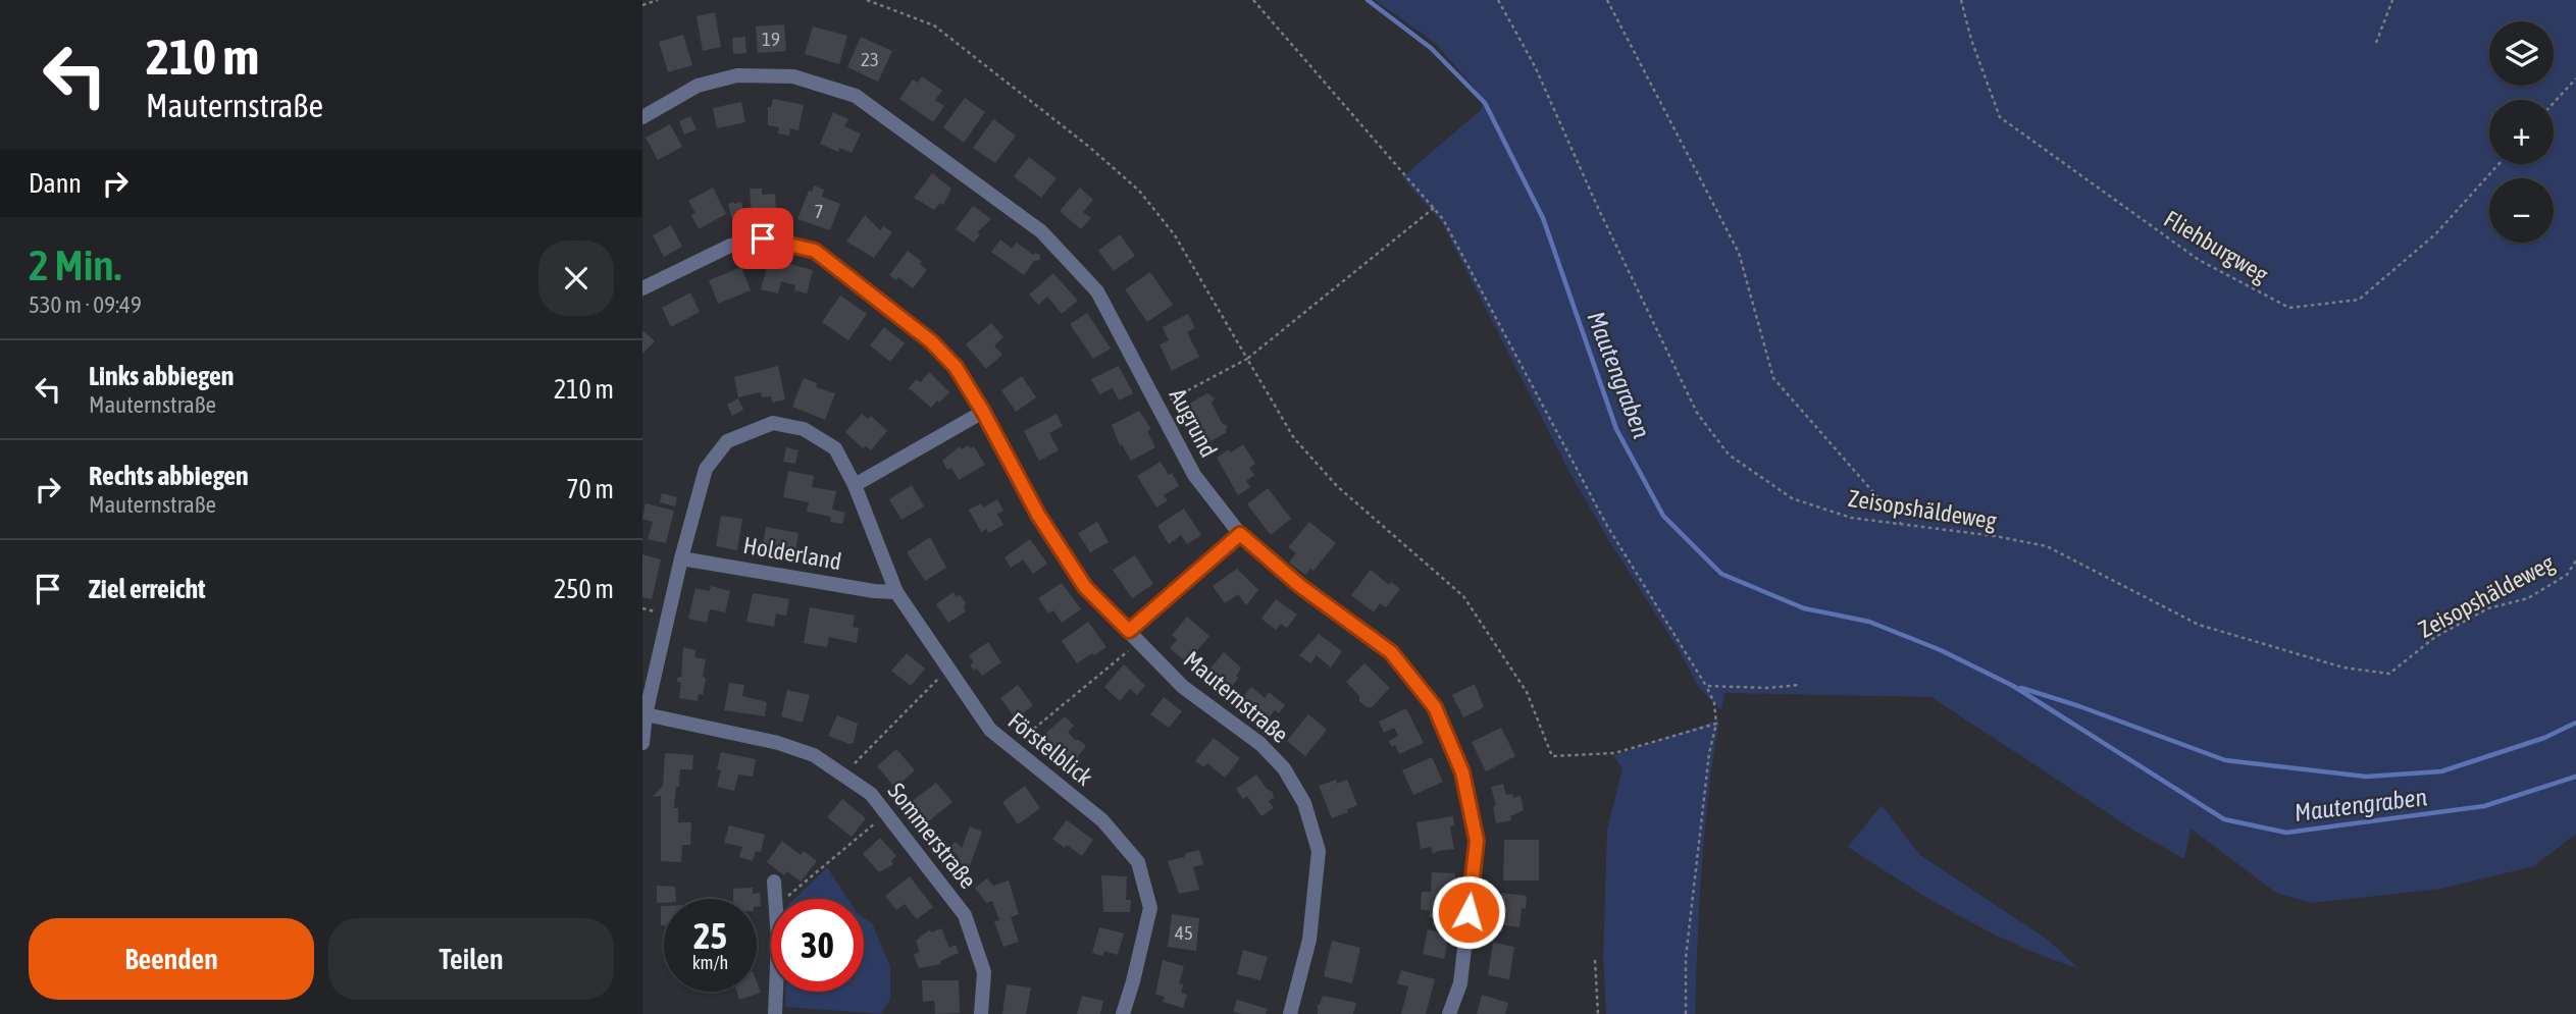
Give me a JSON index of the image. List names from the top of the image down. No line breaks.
{"streets":{"street":["Augrund","Holderland","Mauternstraße","Förstelblick","Sommerstraße"],"path":["Fliehburgweg","Zeisopshäldeweg"]},"crossings":[["Holderland","Förstelblick"],["Förstelblick","Sommerstraße"]],"water":["Mautengraben"],"house_numbers":["19","23","7","45"],"page":{"turn":["210 m","Mauternstraße"],"map_buttons":["+","−"],"then":"Dann","heading":["2 Min.","530 m · 09:49"],"list":[{"name":"Links abbiegen","note":"Mauternstraße","value":"210 m"},{"name":"Rechts abbiegen","note":"Mauternstraße","value":"70 m"},{"name":"Ziel erreicht","value":"250 m"}],"speed":"25 km/h","limit":"30","buttons":["Beenden","Teilen"]}}
